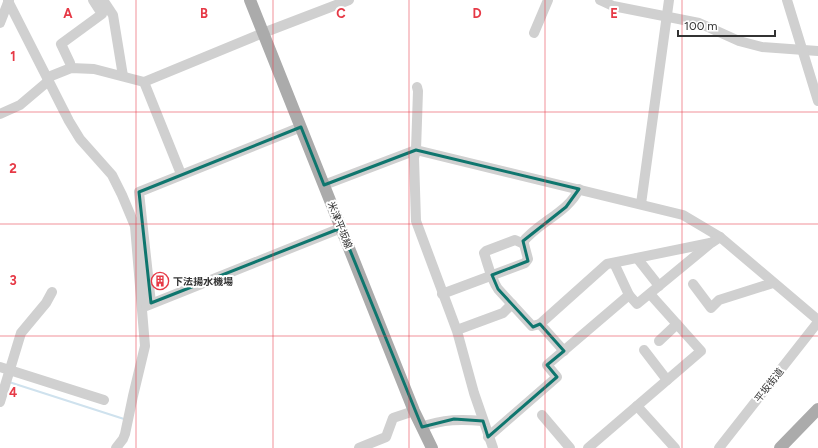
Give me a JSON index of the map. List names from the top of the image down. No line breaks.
{"streets":{"main road":["米津平坂線"],"street":["平坂街道"]},"places":{"building":["下法揚水機場"]},"scale_bar":"100 m","grid":{"columns":["A","B","C","D","E"],"rows":["1","2","3","4"]}}
